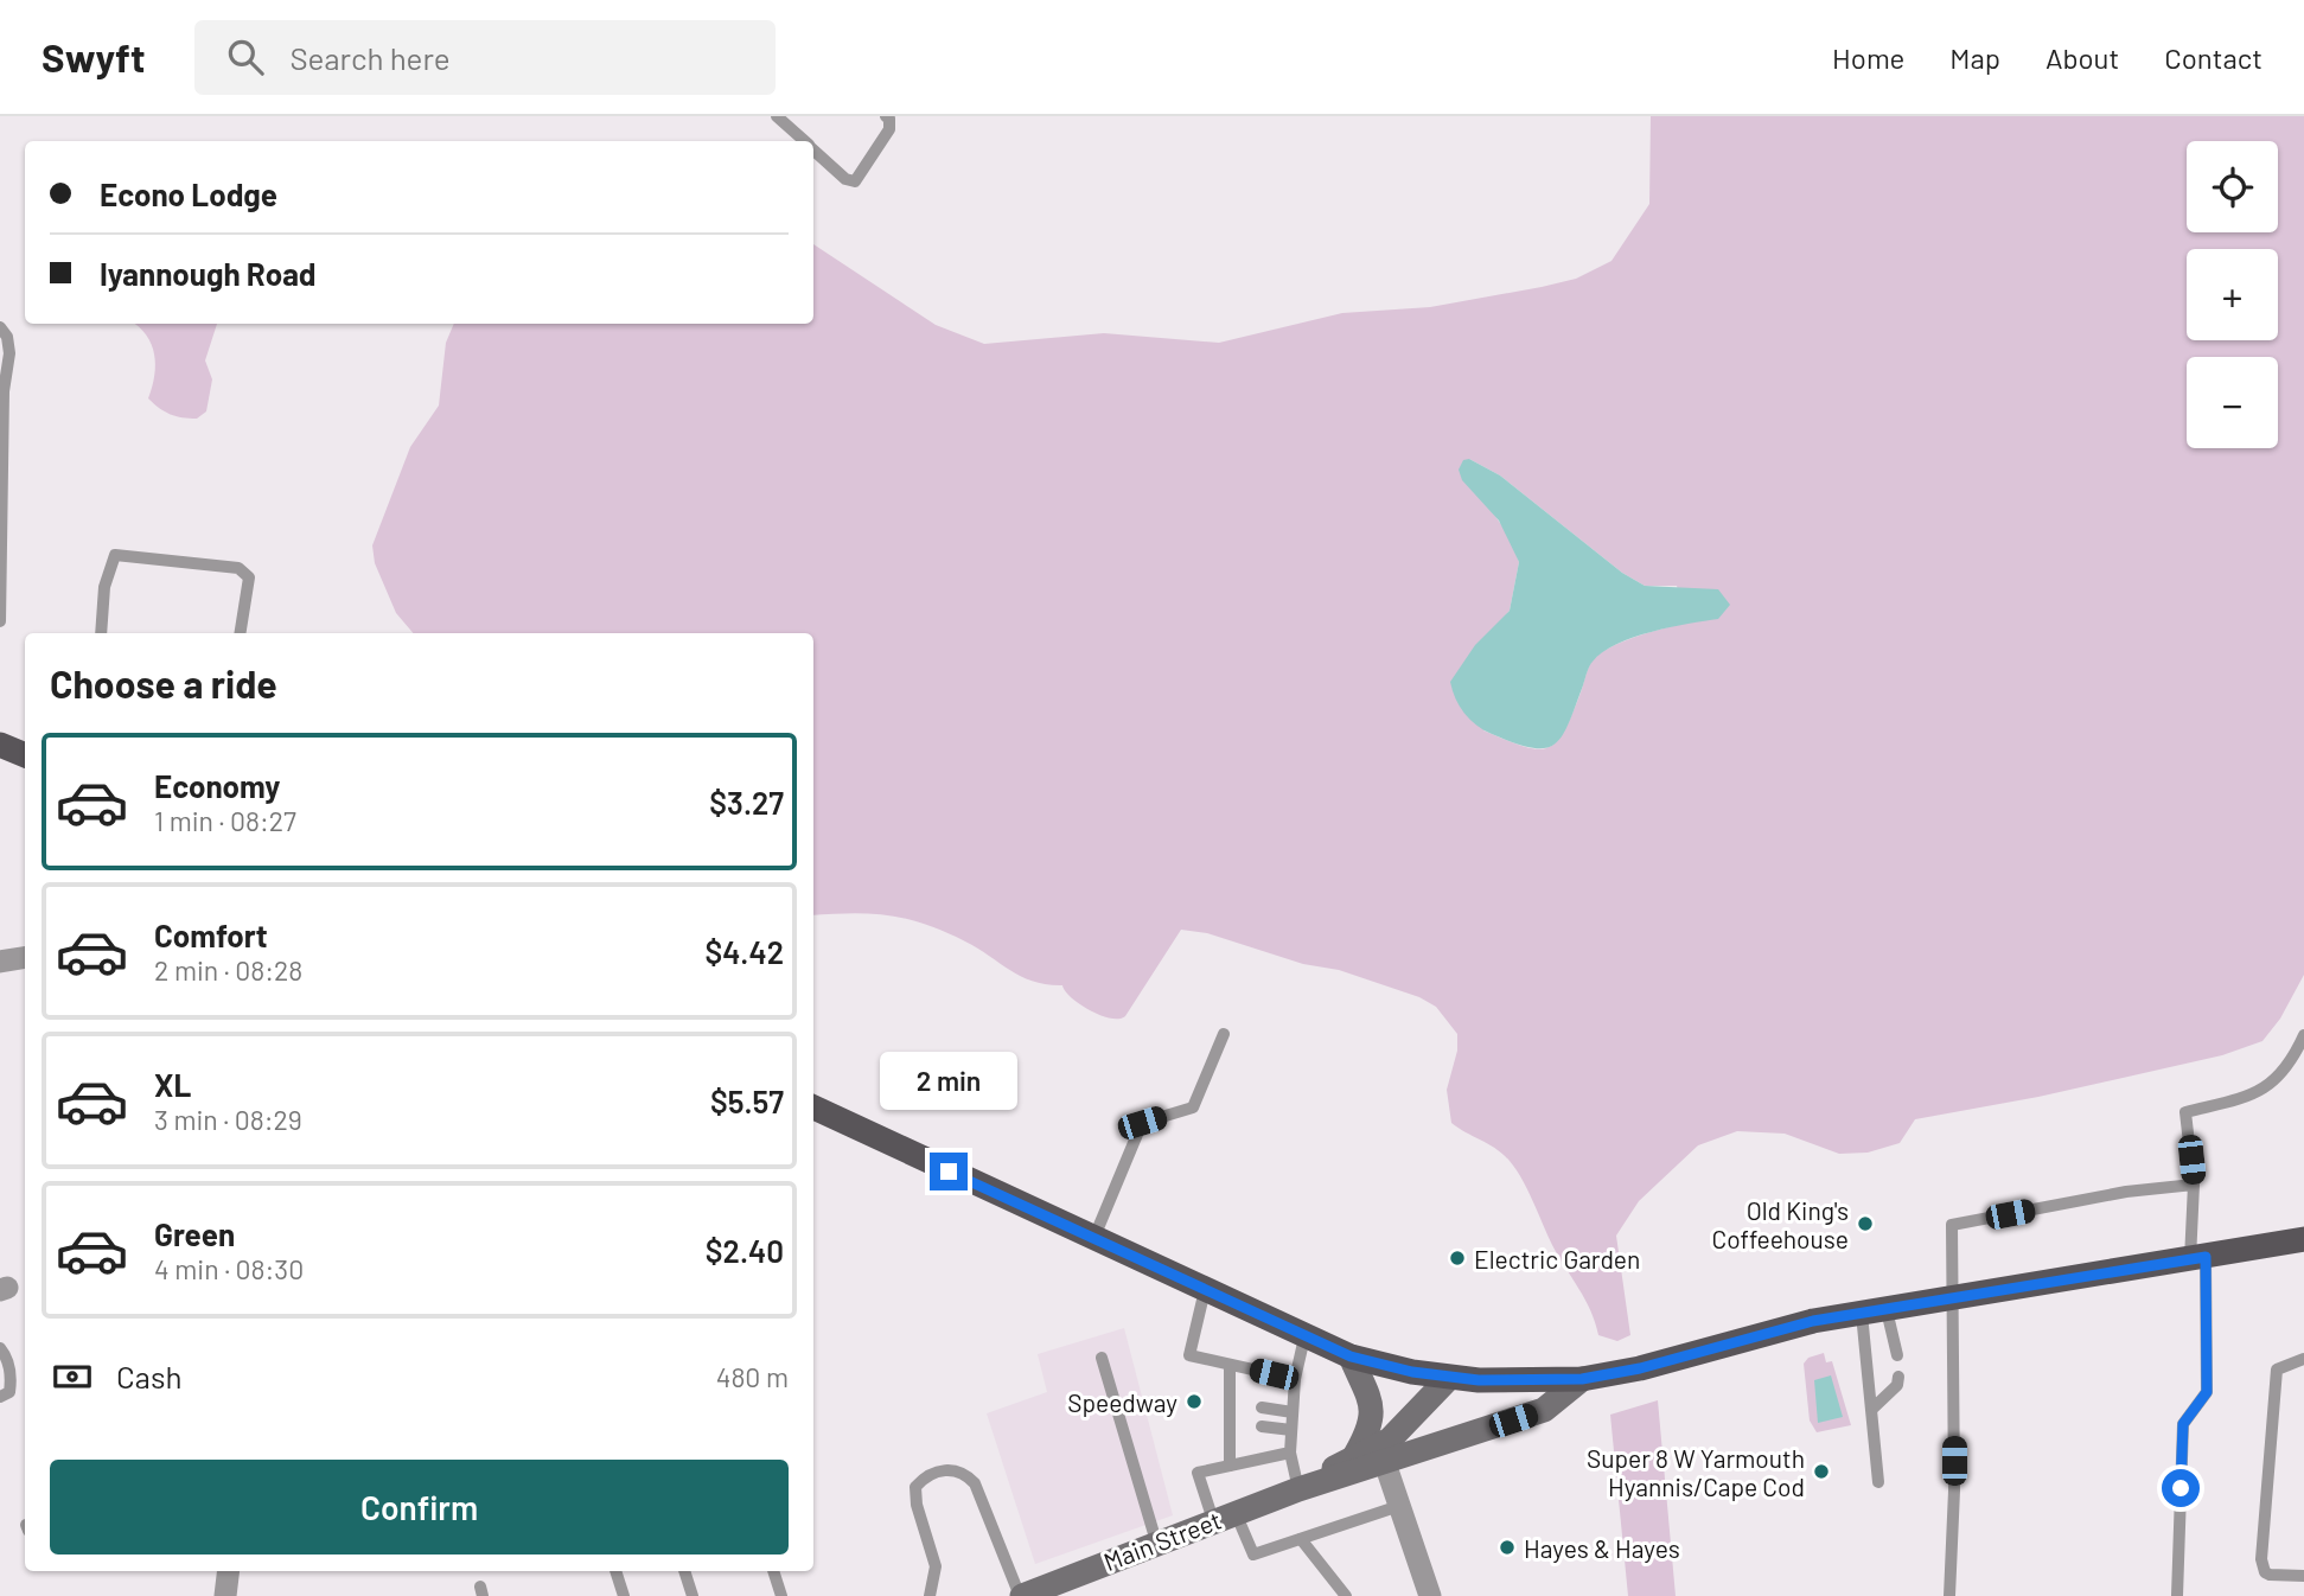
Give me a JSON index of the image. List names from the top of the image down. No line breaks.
{"streets":{"main road":["Main Street"]},"places":["Old King's Coffeehouse","Electric Garden","Speedway","Super 8 W Yarmouth Hyannis/Cape Cod","Hayes & Hayes"],"page":{"header":"Swyft","search":"Search here","nav":["Home","Map","About","Contact"],"map_buttons":["+","−"],"banner":["Econo Lodge","Iyannough Road"],"heading":"Choose a ride","list":[{"name":"Economy","note":"1 min · 08:27","value":"$3.27"},{"name":"Comfort","note":"2 min · 08:28","value":"$4.42"},{"name":"XL","note":"3 min · 08:29","value":"$5.57"},{"name":"Green","note":"4 min · 08:30","value":"$2.40"}],"bubble":"2 min","pay":["Cash","480 m"],"buttons":"Confirm"}}
